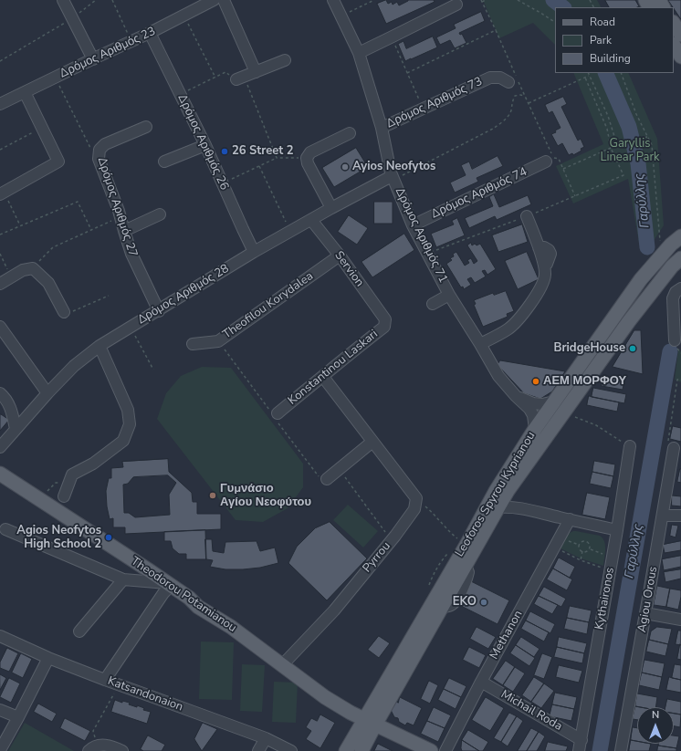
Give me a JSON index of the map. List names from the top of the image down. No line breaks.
{"streets":{"main road":["Leoforos Spyrou Kyprianou","Theodorou Potamianou"],"street":["Δρόμος Αριθμός 23","Δρόμος Αριθμός 73","Δρόμος Αριθμός 26","Δρόμος Αριθμός 74","Δρόμος Αριθμός 27","Δρόμος Αριθμός 71","Servion","Δρόμος Αριθμός 28","Theofilou Korydalea","Konstantinou Laskari","Pyrrou","Kythaironos","Agiou Orous","Methanon","Katsandonaion","Michail Roda"]},"crossings":[["Δρόμος Αριθμός 23","Δρόμος Αριθμός 26"],["Δρόμος Αριθμός 73","Δρόμος Αριθμός 71"],["Δρόμος Αριθμός 26","Δρόμος Αριθμός 28"],["Δρόμος Αριθμός 74","Δρόμος Αριθμός 71"],["Δρόμος Αριθμός 27","Δρόμος Αριθμός 28"],["Δρόμος Αριθμός 71","Δρόμος Αριθμός 28"],["Δρόμος Αριθμός 71","Leoforos Spyrou Kyprianou"],["Servion","Δρόμος Αριθμός 28"],["Servion","Theofilou Korydalea"],["Servion","Konstantinou Laskari"],["Leoforos Spyrou Kyprianou","Theodorou Potamianou"],["Pyrrou","Theodorou Potamianou"],["Kythaironos","Michail Roda"],["Methanon","Michail Roda"]],"water":["Γαρύλλης"],"parks":["Garyllis Linear Park"],"places":["26 Street 2","Ayios Neofytos","BridgeHouse","ΑΕΜ ΜΟΡΦΟΥ","Γυμνάσιο Αγίου Νεοφύτου","Agios Neofytos High School 2","EKO"],"legend":["Road","Park","Building"],"north":"top"}
